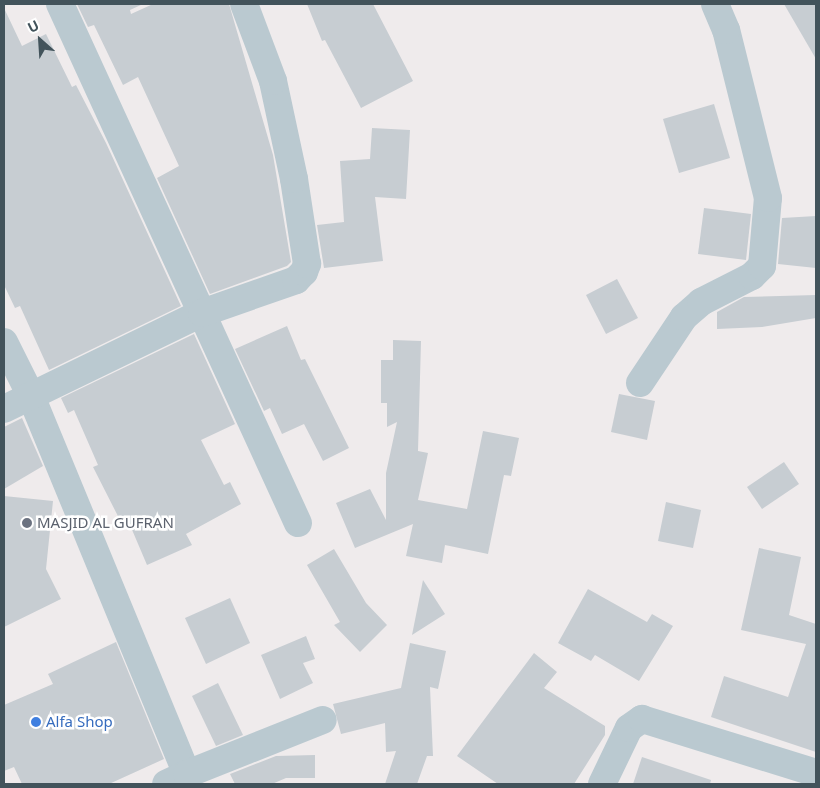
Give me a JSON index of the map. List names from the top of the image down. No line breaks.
{"places":["MASJID AL GUFRAN","Alfa Shop"],"north":"top left"}
